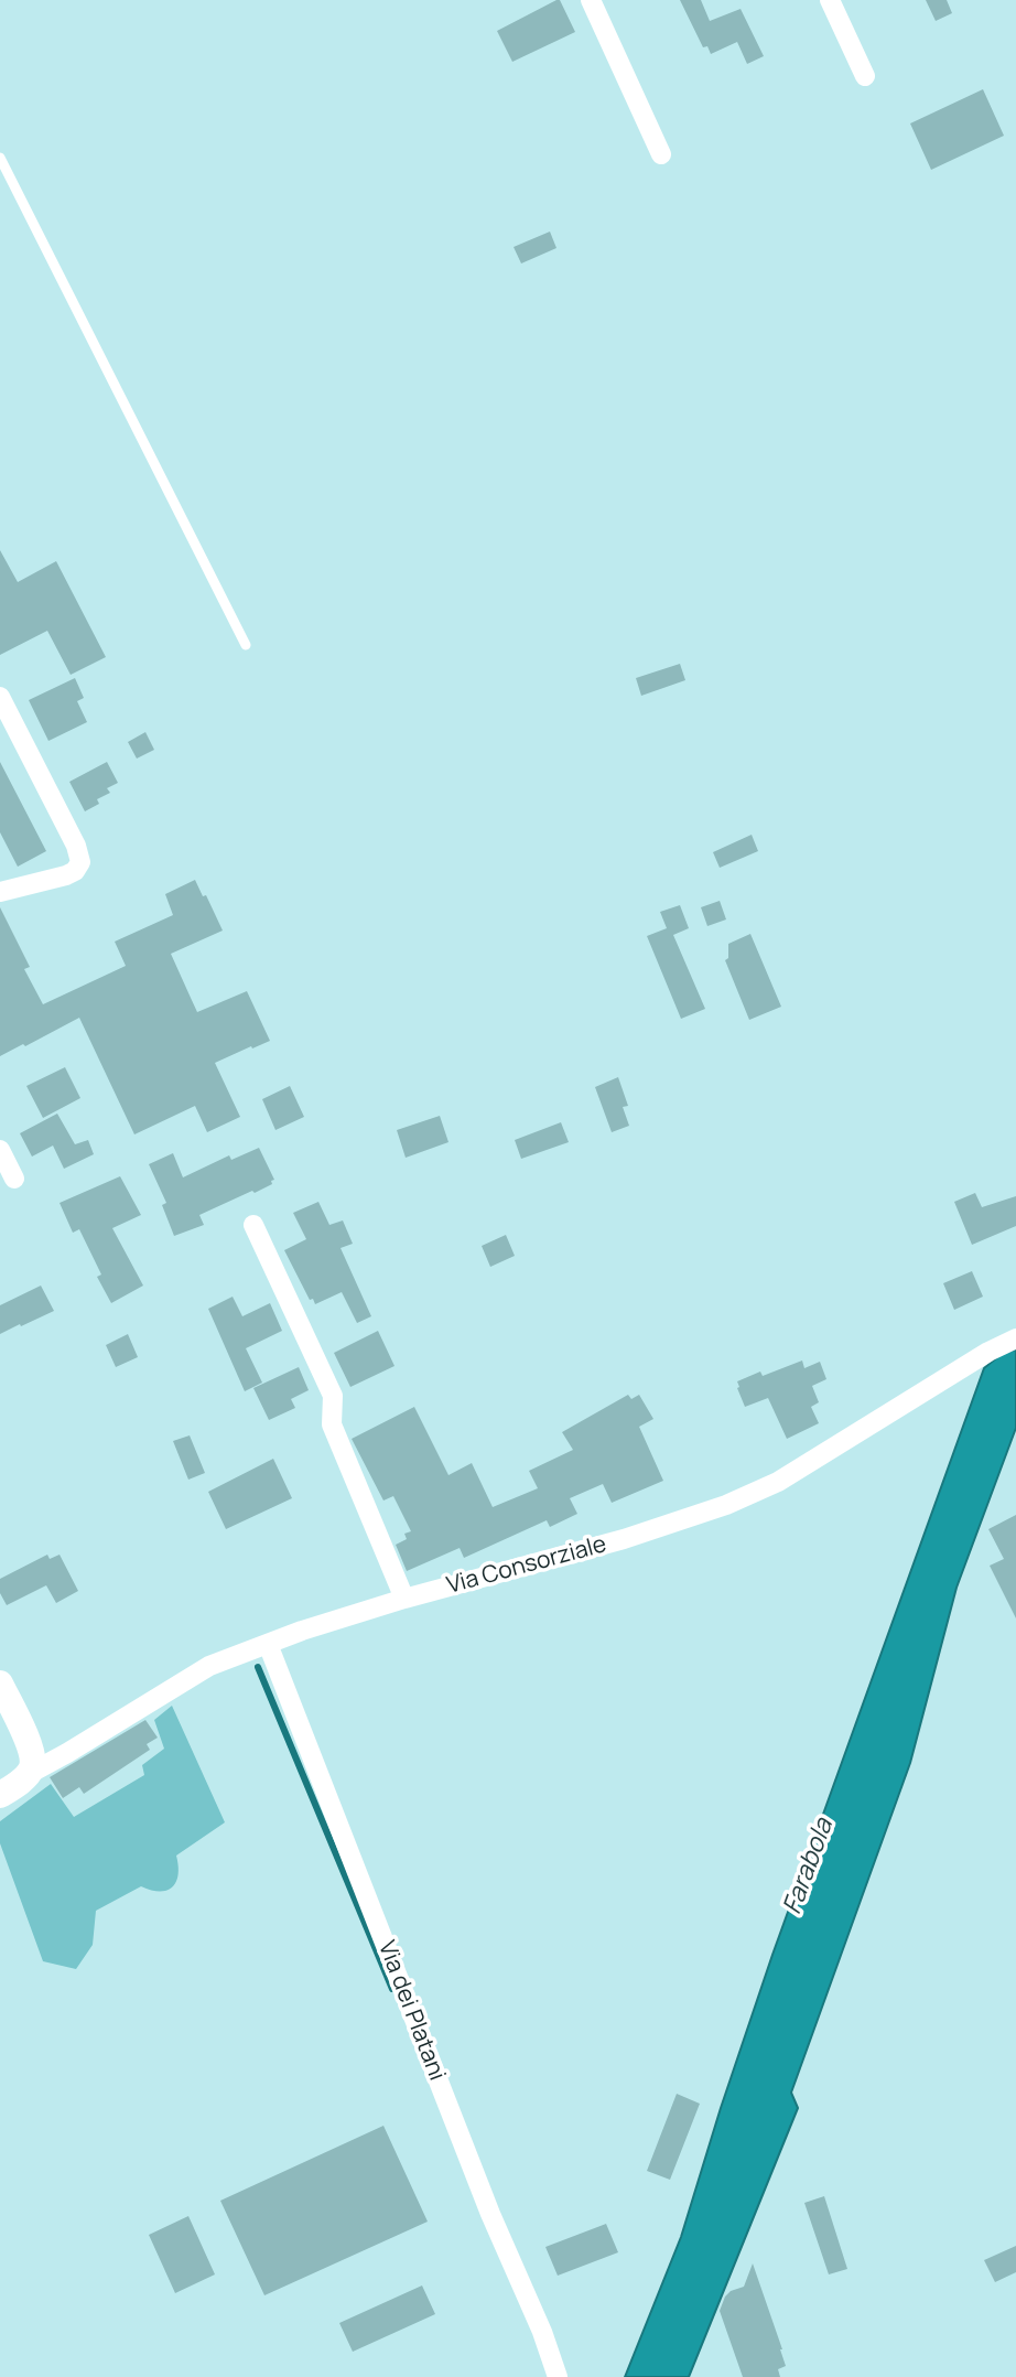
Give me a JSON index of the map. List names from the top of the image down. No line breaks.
{"streets":{"street":["Via Consorziale","Via dei Platani"]},"crossings":[["Via Consorziale","Via dei Platani"]],"water":["Farabola"]}
